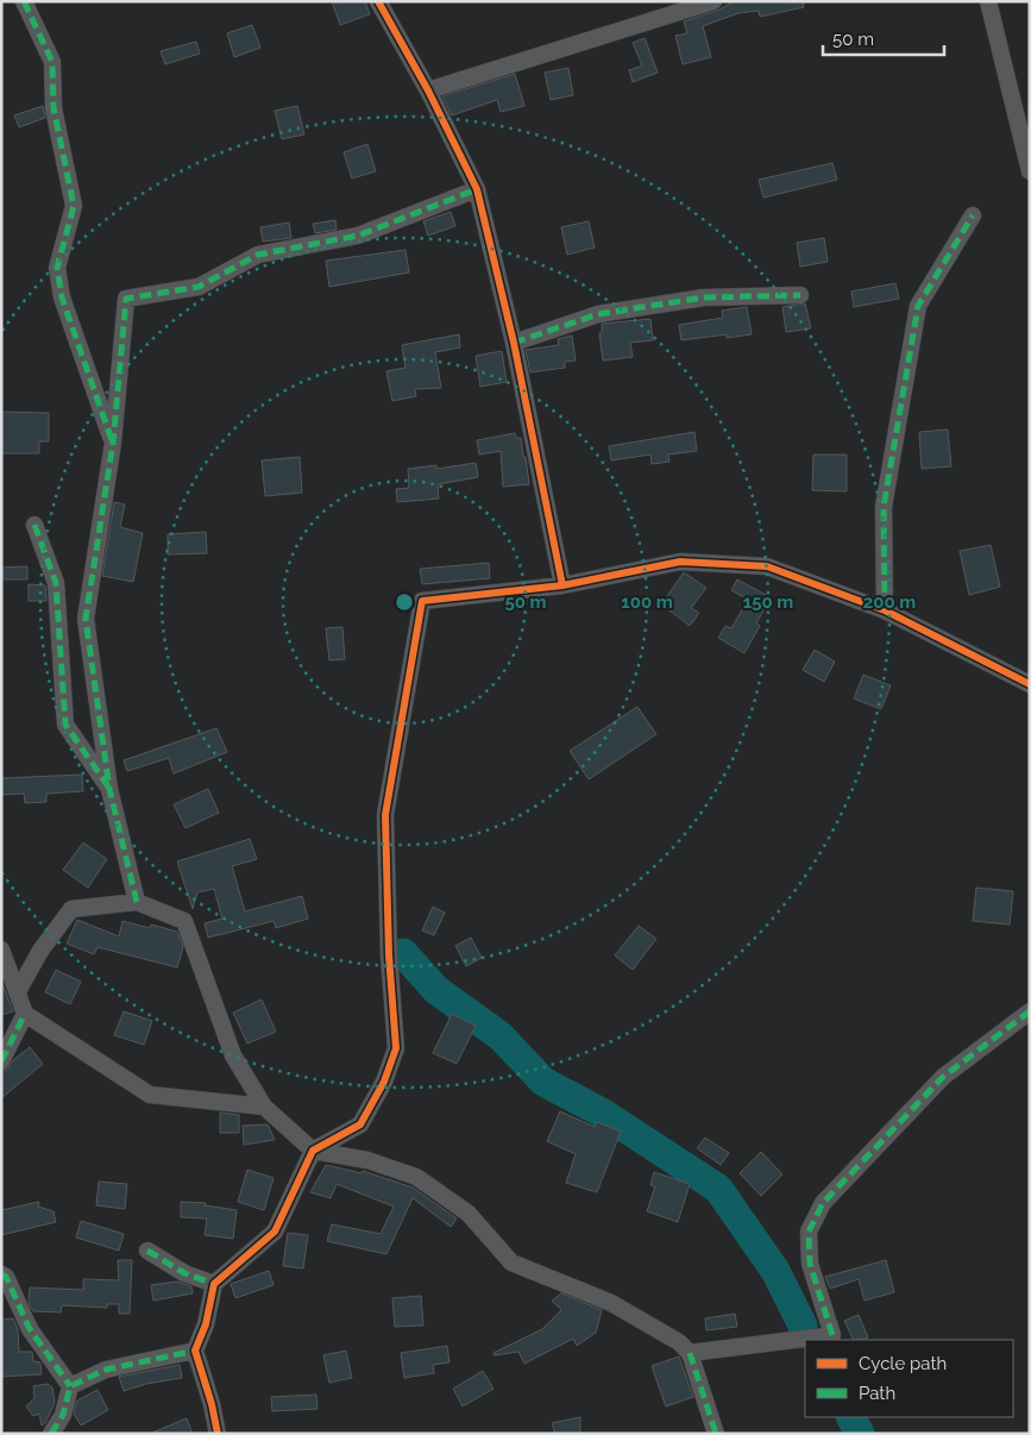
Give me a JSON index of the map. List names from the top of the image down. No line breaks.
{"legend":["Cycle path","Path"],"scale_bar":"50 m","rings":["50 m","100 m","150 m","200 m"]}
